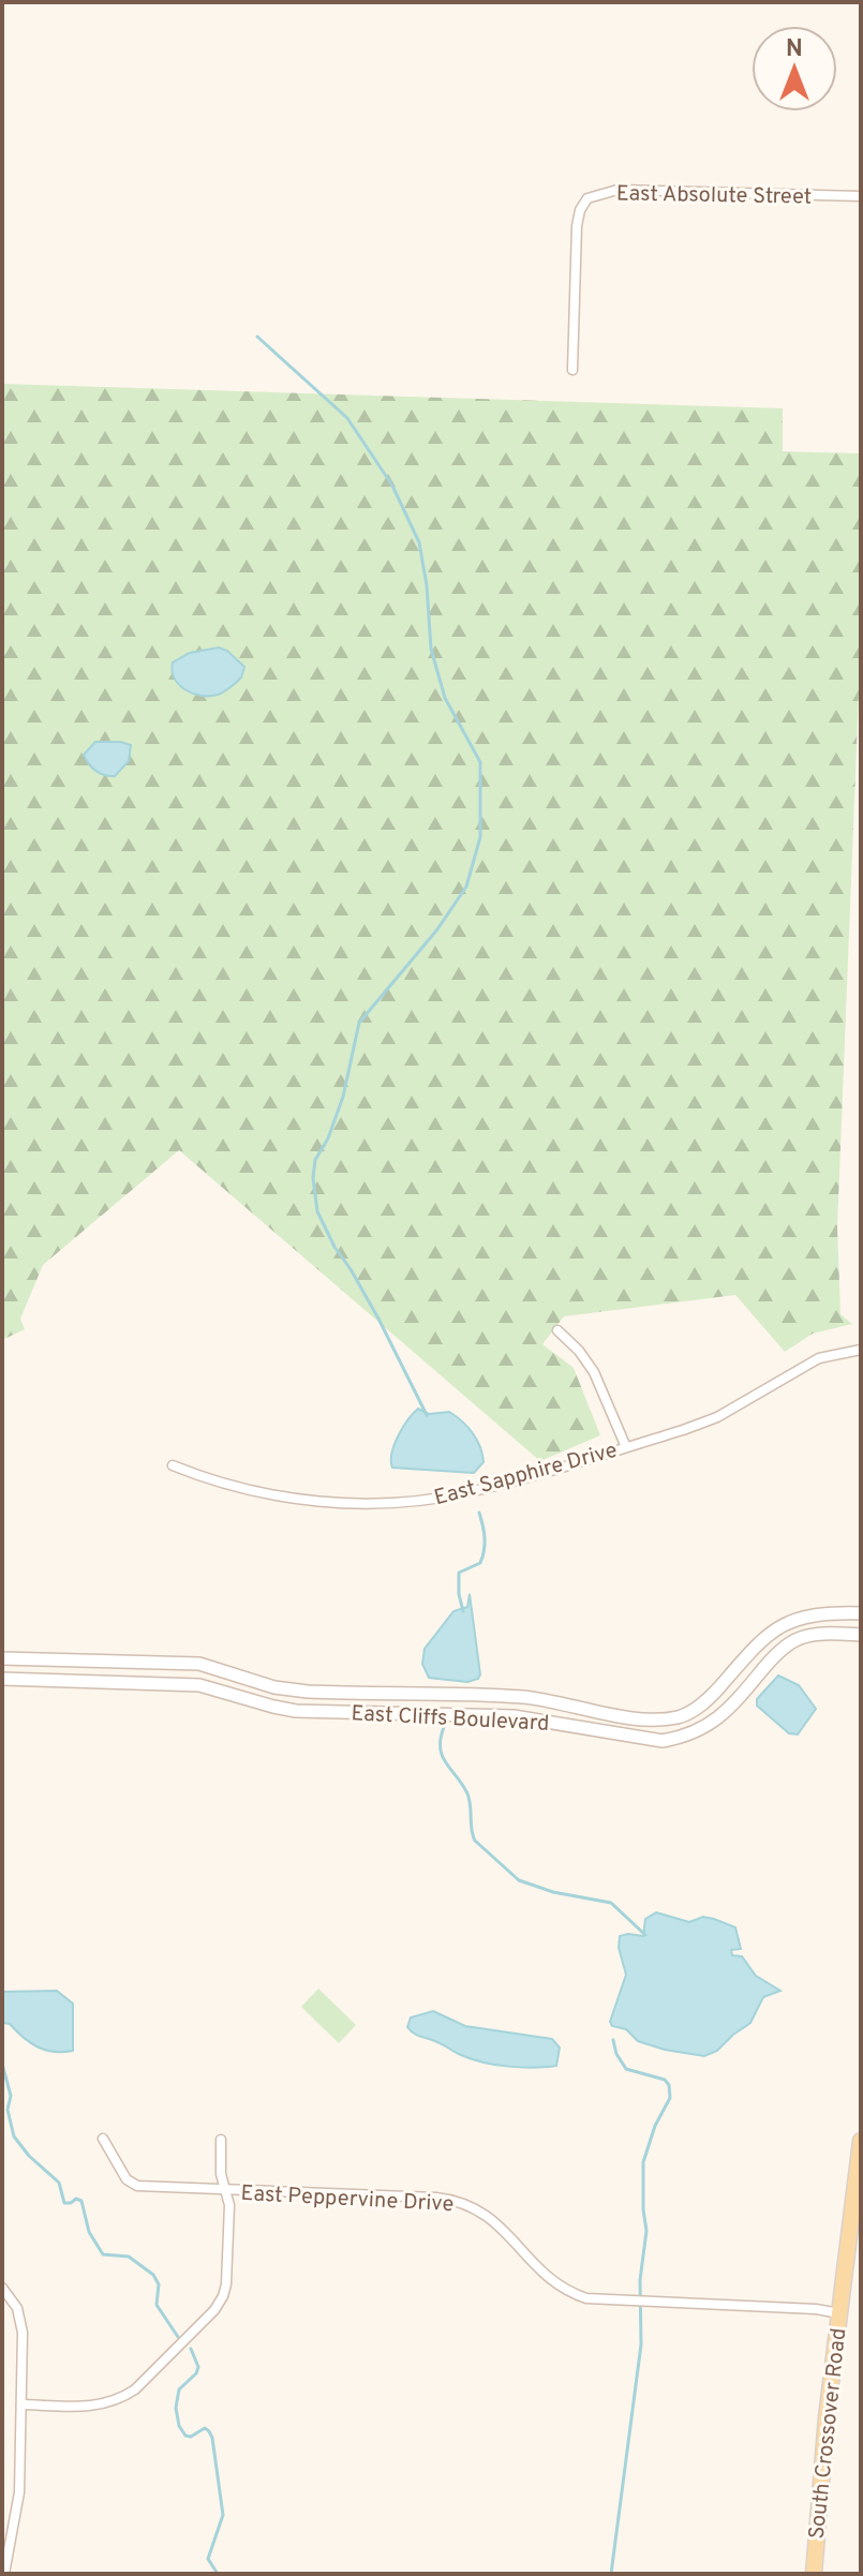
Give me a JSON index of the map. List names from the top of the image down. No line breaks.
{"streets":{"main road":["South Crossover Road"],"street":["East Absolute Street","East Sapphire Drive","East Cliffs Boulevard","East Peppervine Drive"]},"crossings":[["East Peppervine Drive","South Crossover Road"]],"north":"top"}
